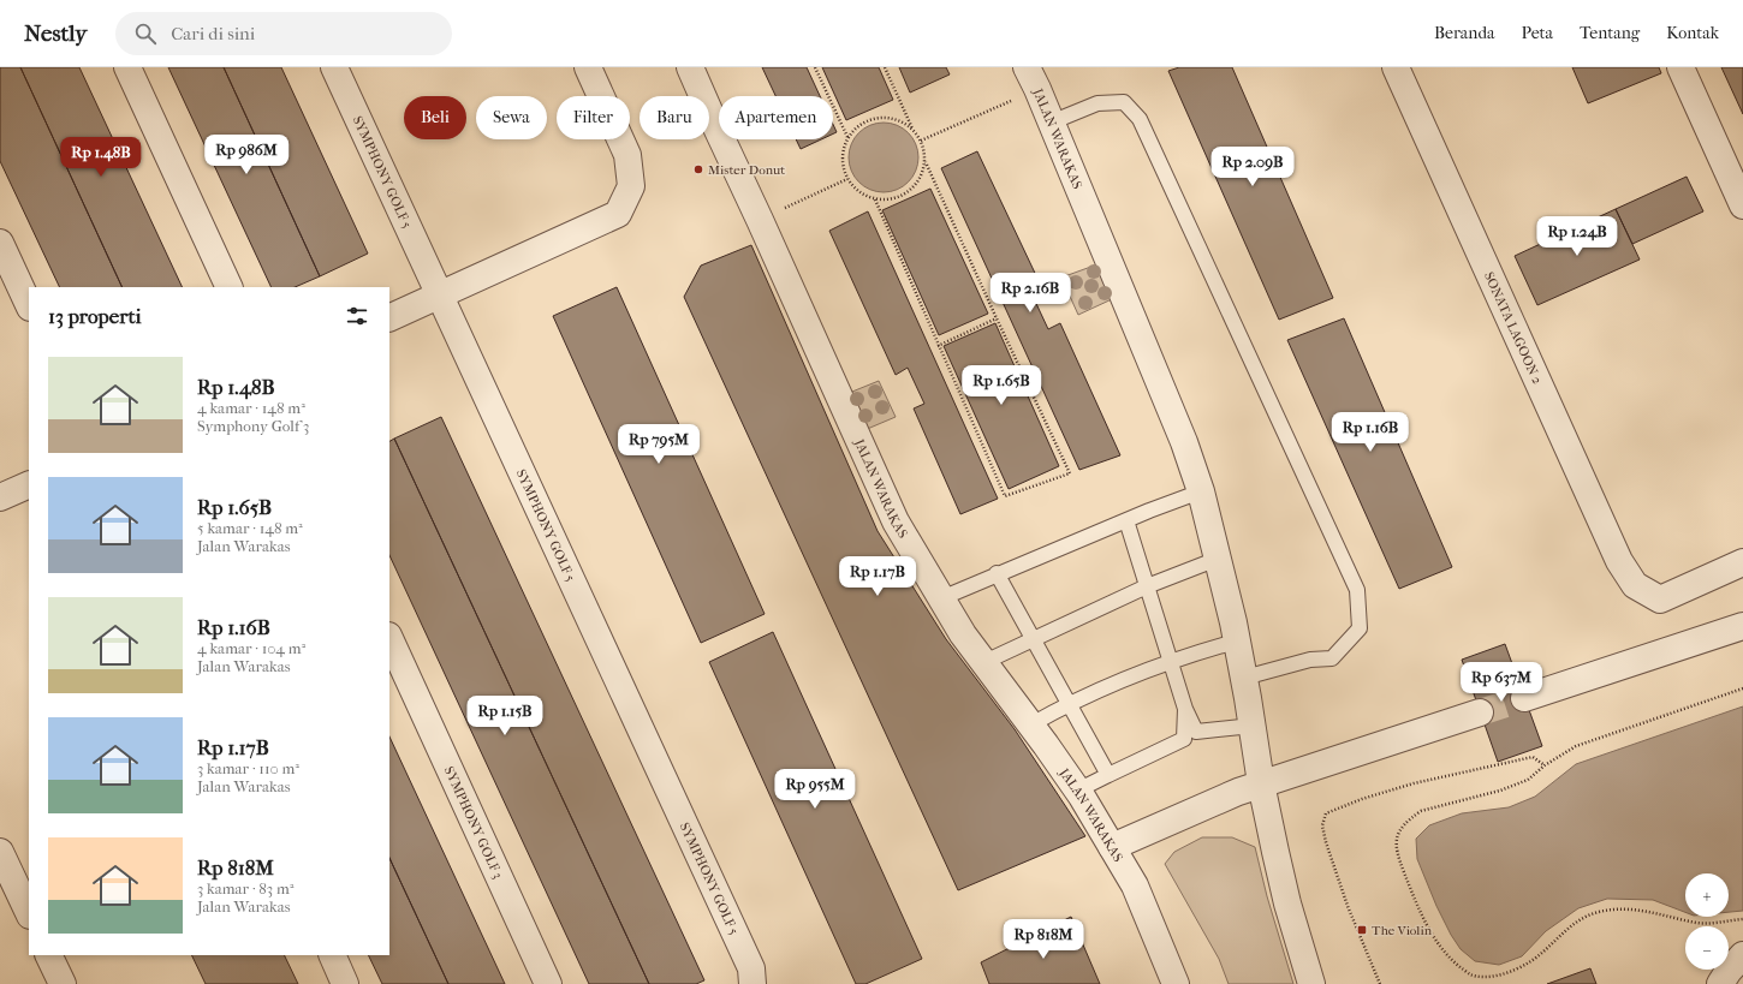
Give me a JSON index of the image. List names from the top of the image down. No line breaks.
{"streets":{"street":["JALAN WARAKAS","SYMPHONY GOLF 5","SONATA LAGOON 2","SYMPHONY GOLF 3"]},"places":{"other":["Mister Donut"],"transit":["The Violin"]},"page":{"header":"Nestly","search":"Cari di sini","nav":["Beranda","Peta","Tentang","Kontak"],"chip":["Beli","Sewa","Filter","Baru","Apartemen"],"price":["Rp 986M","Rp 1.48B","Rp 2.09B","Rp 1.24B","Rp 2.16B","Rp 1.65B","Rp 1.16B","Rp 795M","Rp 1.17B","Rp 637M","Rp 1.15B","Rp 955M","Rp 818M"],"heading":"13 properti","list":[{"name":"Rp 1.48B","note":"4 kamar · 148 m² · Symphony Golf 3"},{"name":"Rp 1.65B","note":"5 kamar · 148 m² · Jalan Warakas"},{"name":"Rp 1.16B","note":"4 kamar · 104 m² · Jalan Warakas"},{"name":"Rp 1.17B","note":"3 kamar · 110 m² · Jalan Warakas"},{"name":"Rp 818M","note":"3 kamar · 83 m² · Jalan Warakas"}],"map_buttons":["+","−"]}}
